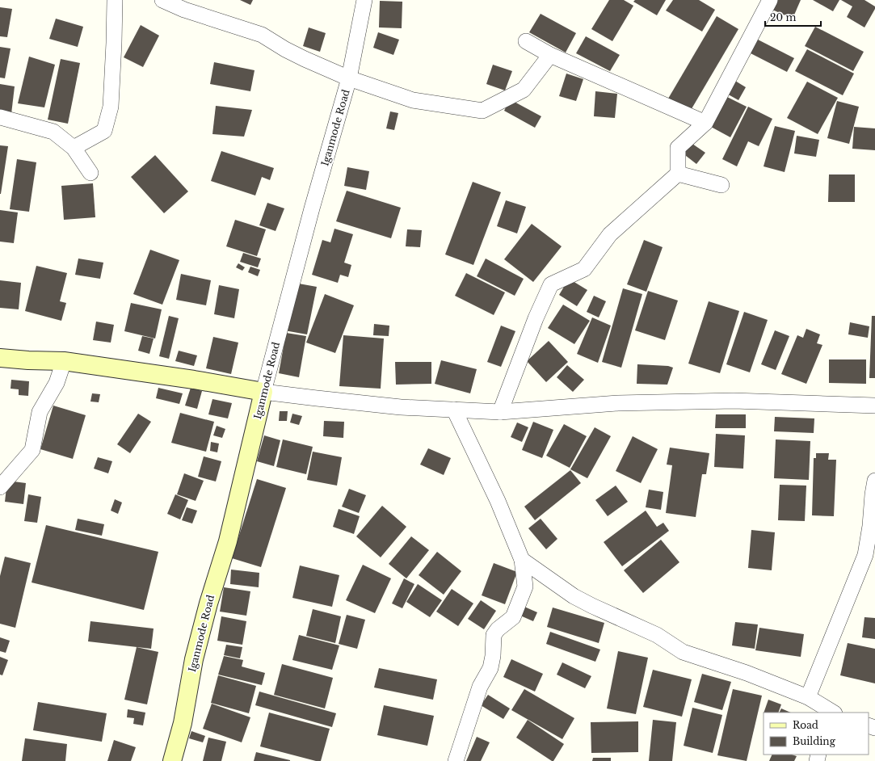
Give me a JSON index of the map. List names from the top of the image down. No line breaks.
{"streets":{"street":["Iganmode Road"]},"legend":["Road","Building"],"scale_bar":"20 m"}
